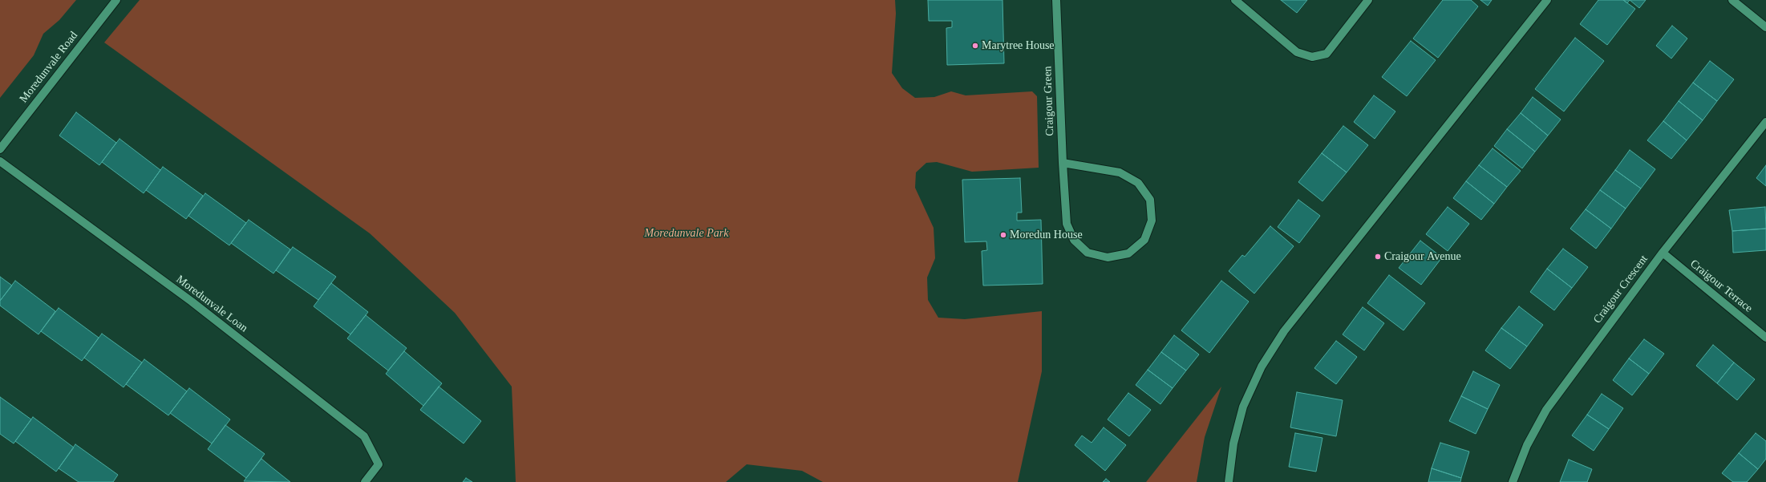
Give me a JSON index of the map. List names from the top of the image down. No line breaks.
{"streets":{"street":["Moredunvale Road","Craigour Green","Craigour Terrace","Craigour Crescent","Moredunvale Loan"]},"crossings":[["Craigour Terrace","Craigour Crescent"]],"parks":["Moredunvale Park"],"places":["Marytree House","Moredun House","Craigour Avenue"]}
